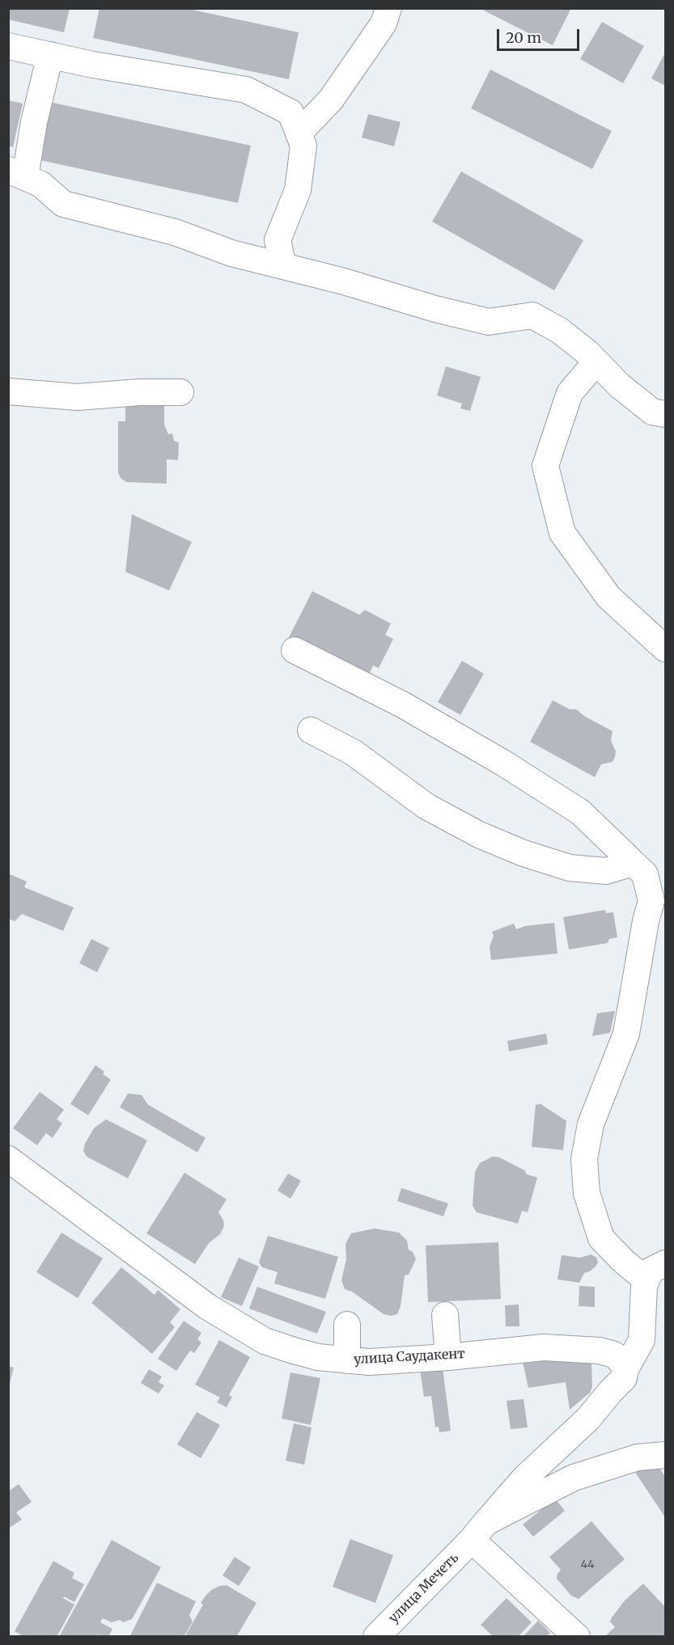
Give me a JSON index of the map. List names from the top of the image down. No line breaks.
{"streets":{"street":["улица Саудакент","улица Мечеть"]},"house_numbers":["44"],"scale_bar":"20 m"}
